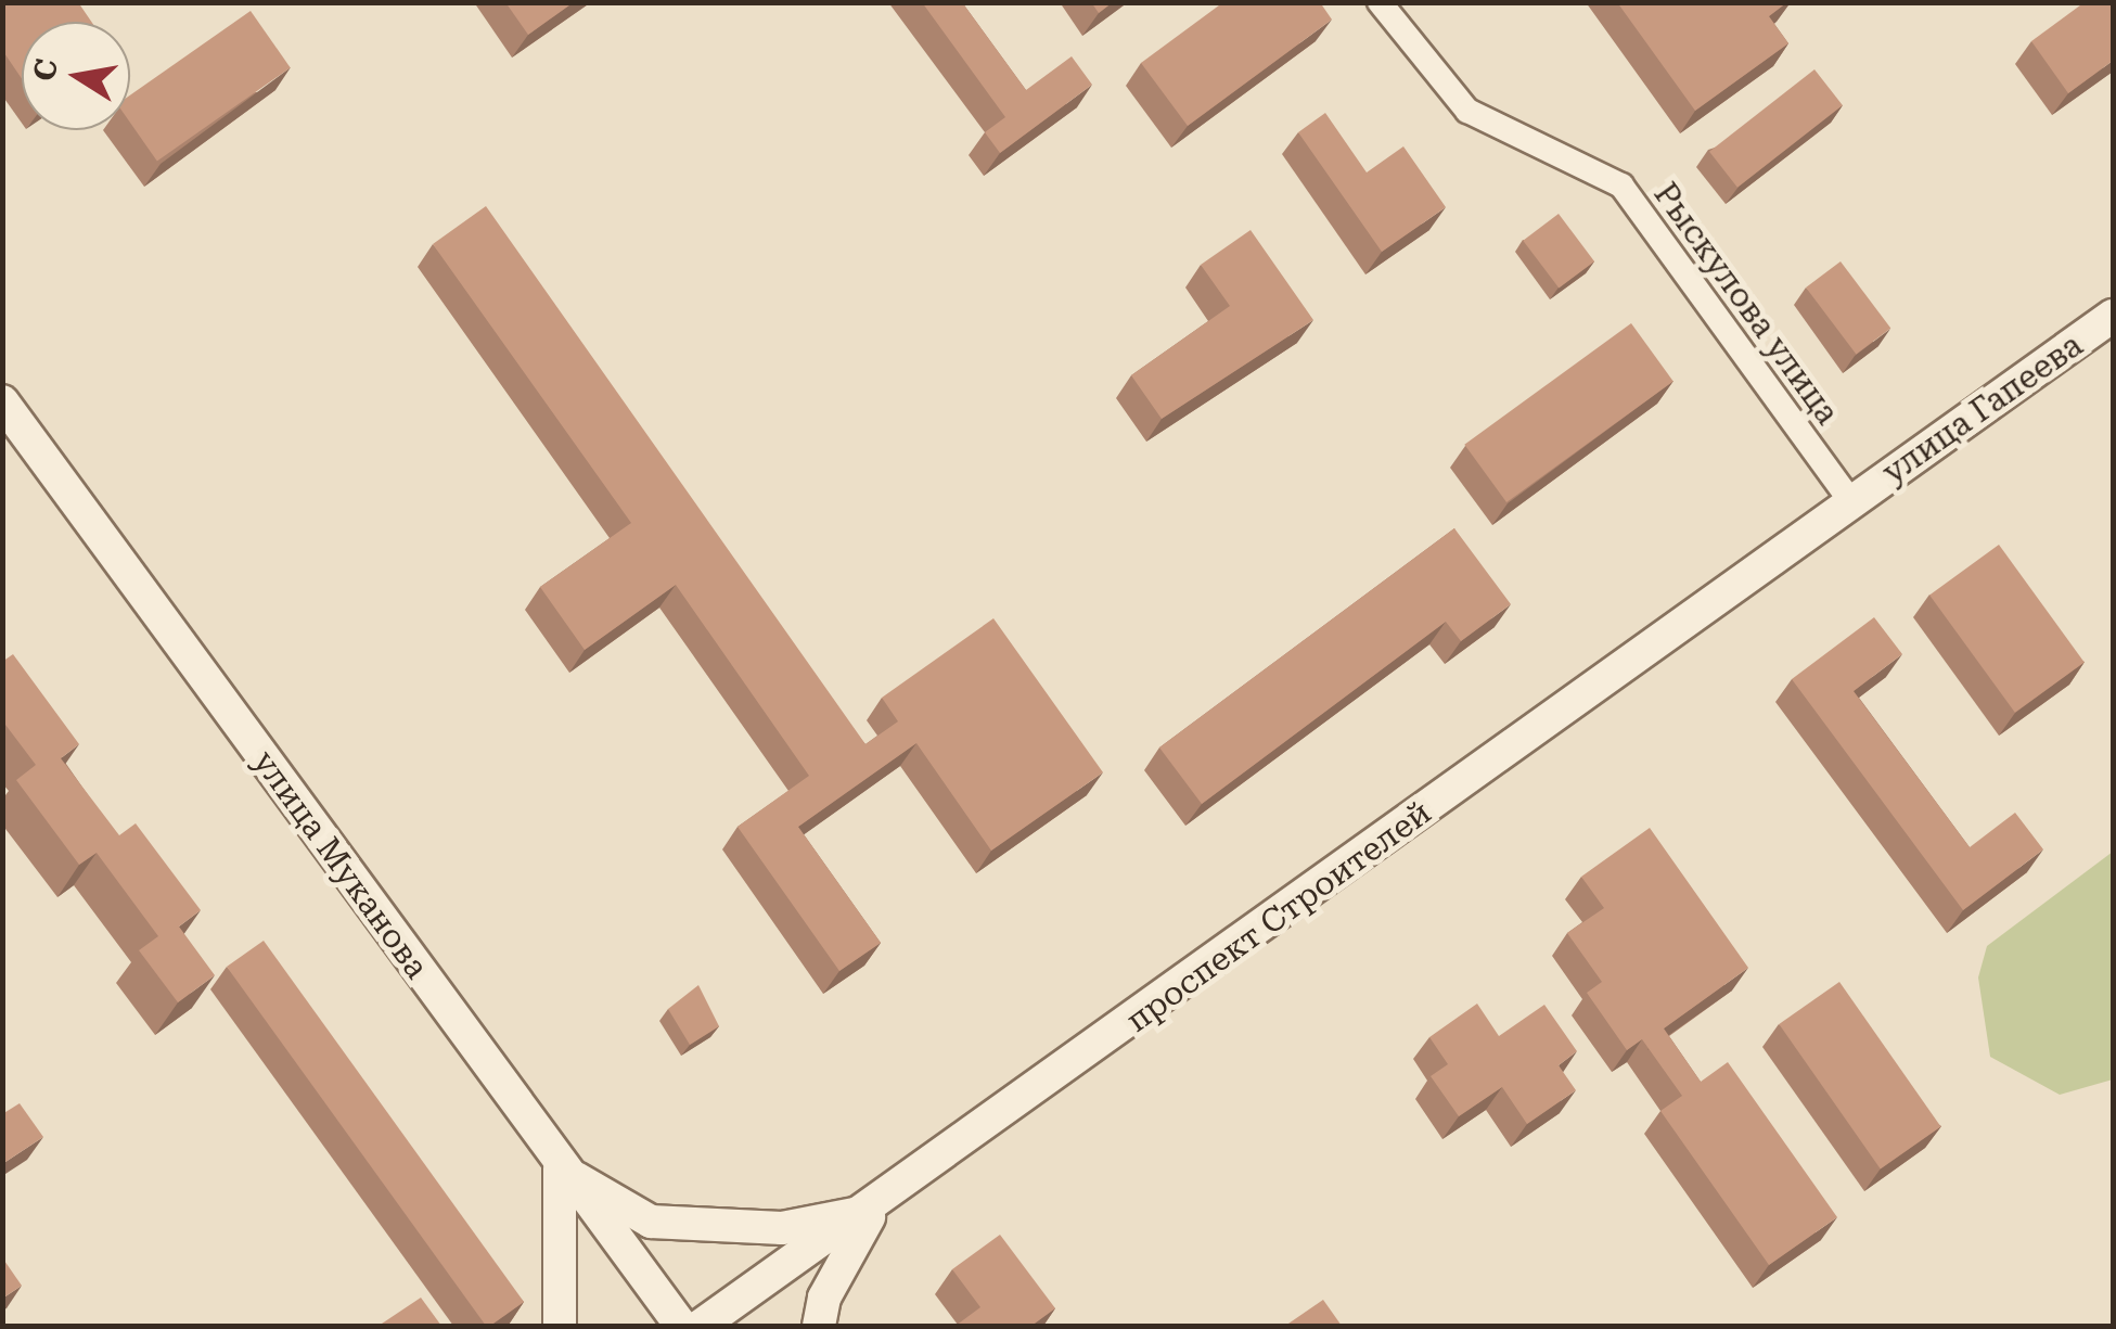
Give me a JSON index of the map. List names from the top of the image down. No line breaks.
{"streets":{"main road":["улица Гапеева","улица Муканова","проспект Строителей"],"street":["Рыскулова улица"]},"crossings":[["Рыскулова улица","улица Гапеева"],["Рыскулова улица","проспект Строителей"],["улица Гапеева","проспект Строителей"]],"north":"left"}
